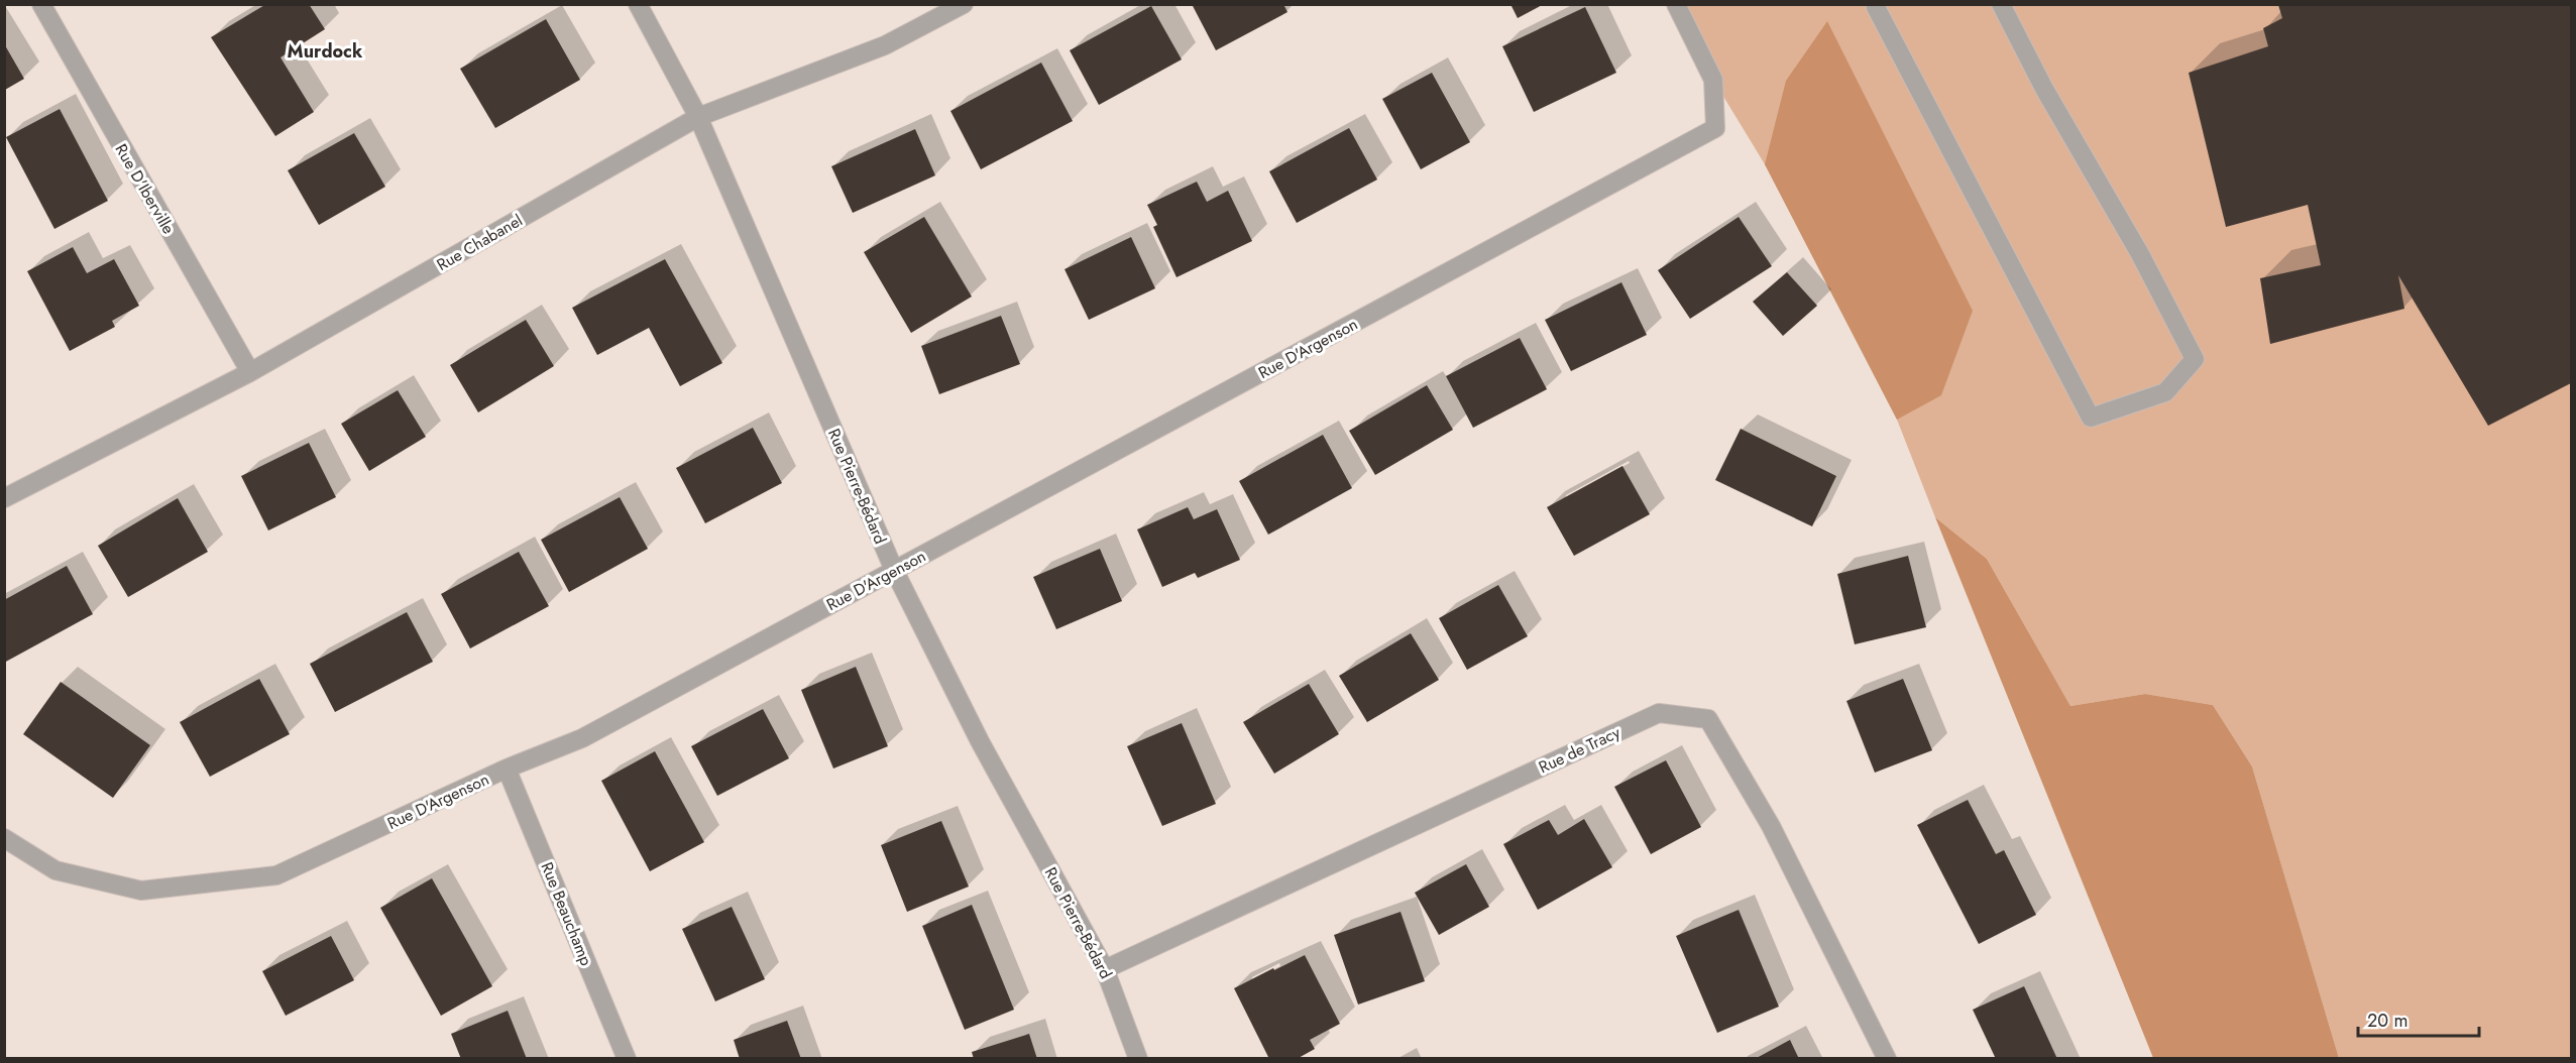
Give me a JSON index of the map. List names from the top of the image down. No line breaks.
{"streets":{"street":["Rue D'Iberville","Rue Chabanel","Rue D'Argenson","Rue Pierre-Bédard","Rue de Tracy","Rue Beauchamp"]},"crossings":[["Rue D'Iberville","Rue Chabanel"],["Rue Chabanel","Rue Pierre-Bédard"],["Rue D'Argenson","Rue Pierre-Bédard"],["Rue D'Argenson","Rue Beauchamp"],["Rue Pierre-Bédard","Rue de Tracy"]],"districts":["Murdock"],"scale_bar":"20 m"}
